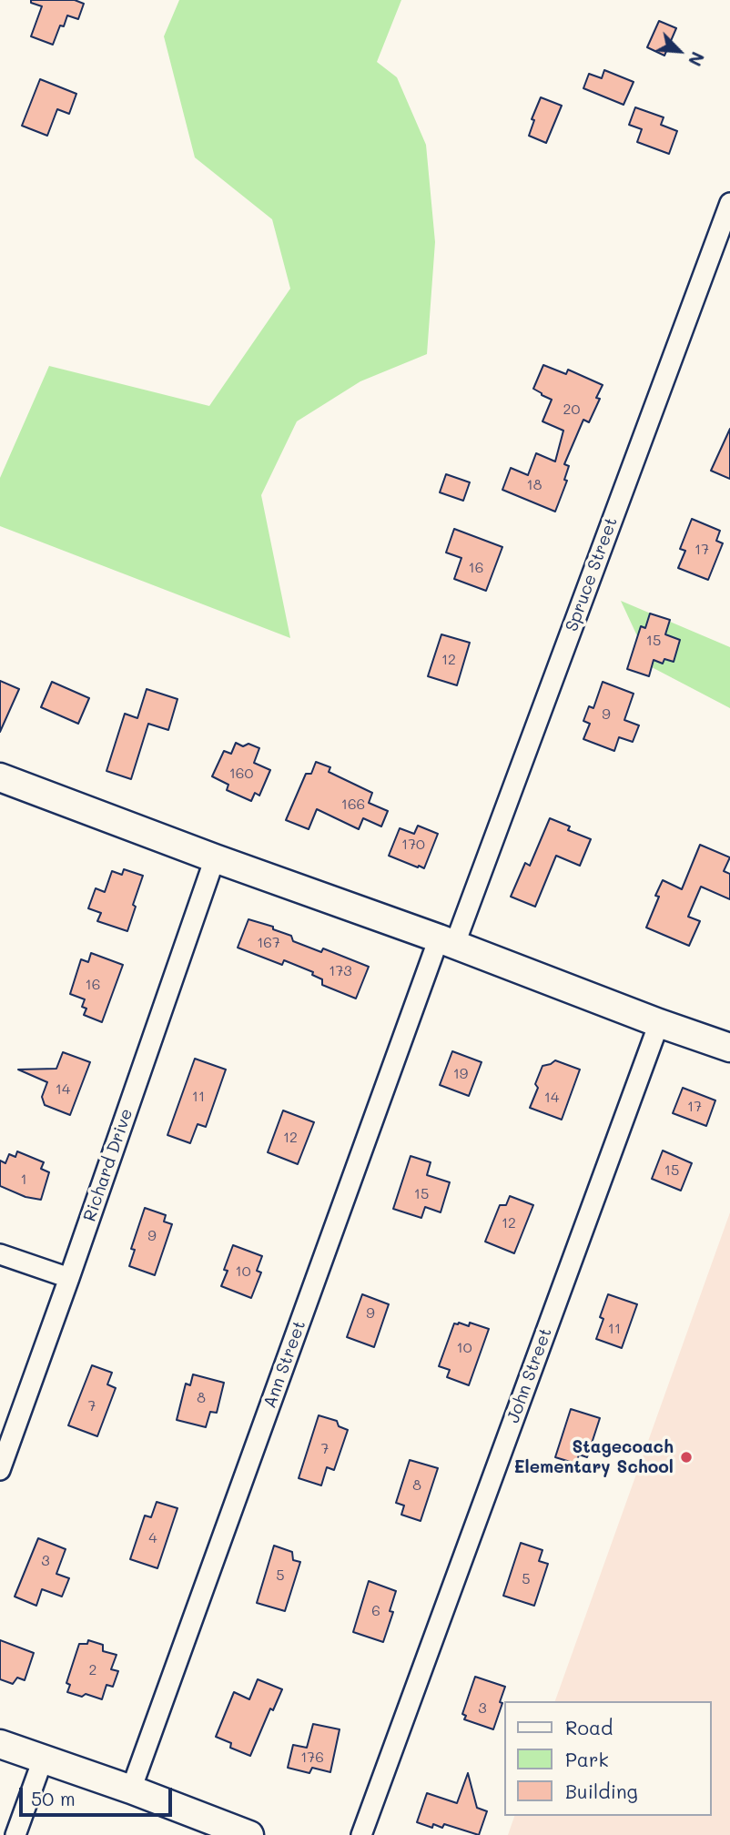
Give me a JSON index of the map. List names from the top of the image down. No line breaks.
{"streets":{"street":["Spruce Street","Richard Drive","Ann Street","John Street"]},"crossings":[["Spruce Street","Ann Street"]],"places":["Stagecoach Elementary School"],"house_numbers":["20","18","17","16","15","12","9","160","166","170","167","173","16","19","14","11","14","17","12","15","1","15","12","9","10","9","11","10","8","7","7","8","4","3","5","5","6","2","3","176"],"legend":["Road","Park","Building"],"scale_bar":"50 m","north":"bottom right"}
